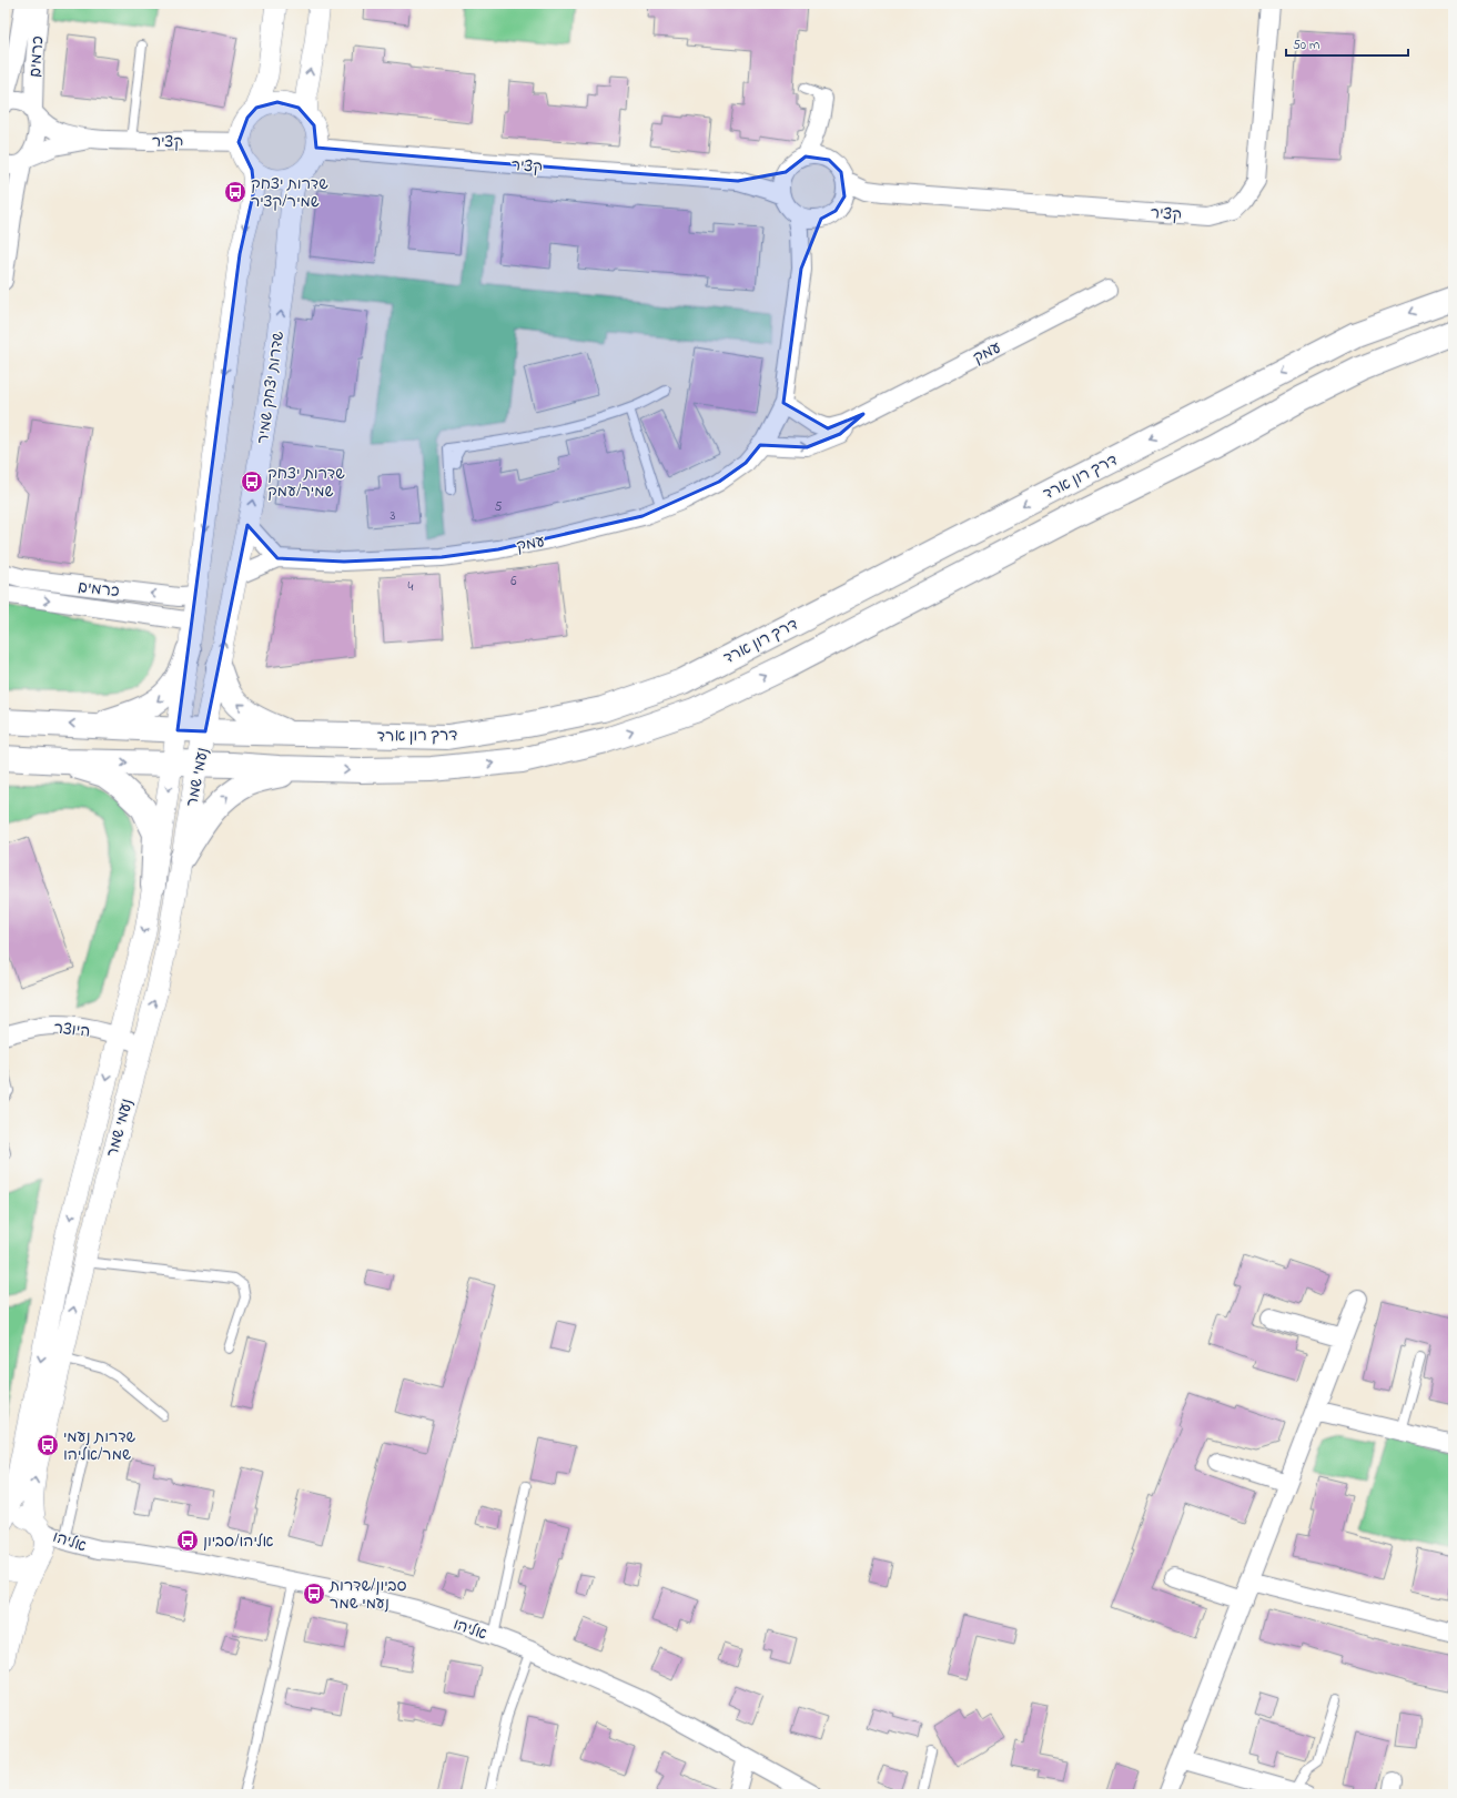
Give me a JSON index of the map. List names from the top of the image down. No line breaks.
{"streets":{"main road":["דרך רון ארד"],"street":["כרמים","קציר","עמק","שדרות יצחק שמיר","נעמי שמר","היוצר","אליהו"]},"crossings":[["כרמים","קציר"],["קציר","עמק"],["קציר","שדרות יצחק שמיר"],["עמק","שדרות יצחק שמיר"],["שדרות יצחק שמיר","דרך רון ארד"],["שדרות יצחק שמיר","נעמי שמר"],["דרך רון ארד","נעמי שמר"],["נעמי שמר","היוצר"],["נעמי שמר","אליהו"]],"places":{"bus stop":["שדרות יצחק שמיר/קציר","שדרות יצחק שמיר/עמק","שדרות נעמי שמר/אליהו","אליהו/סביון","סביון/שדרות נעמי שמר"]},"house_numbers":["5","3","6","4"],"scale_bar":"50 m"}
